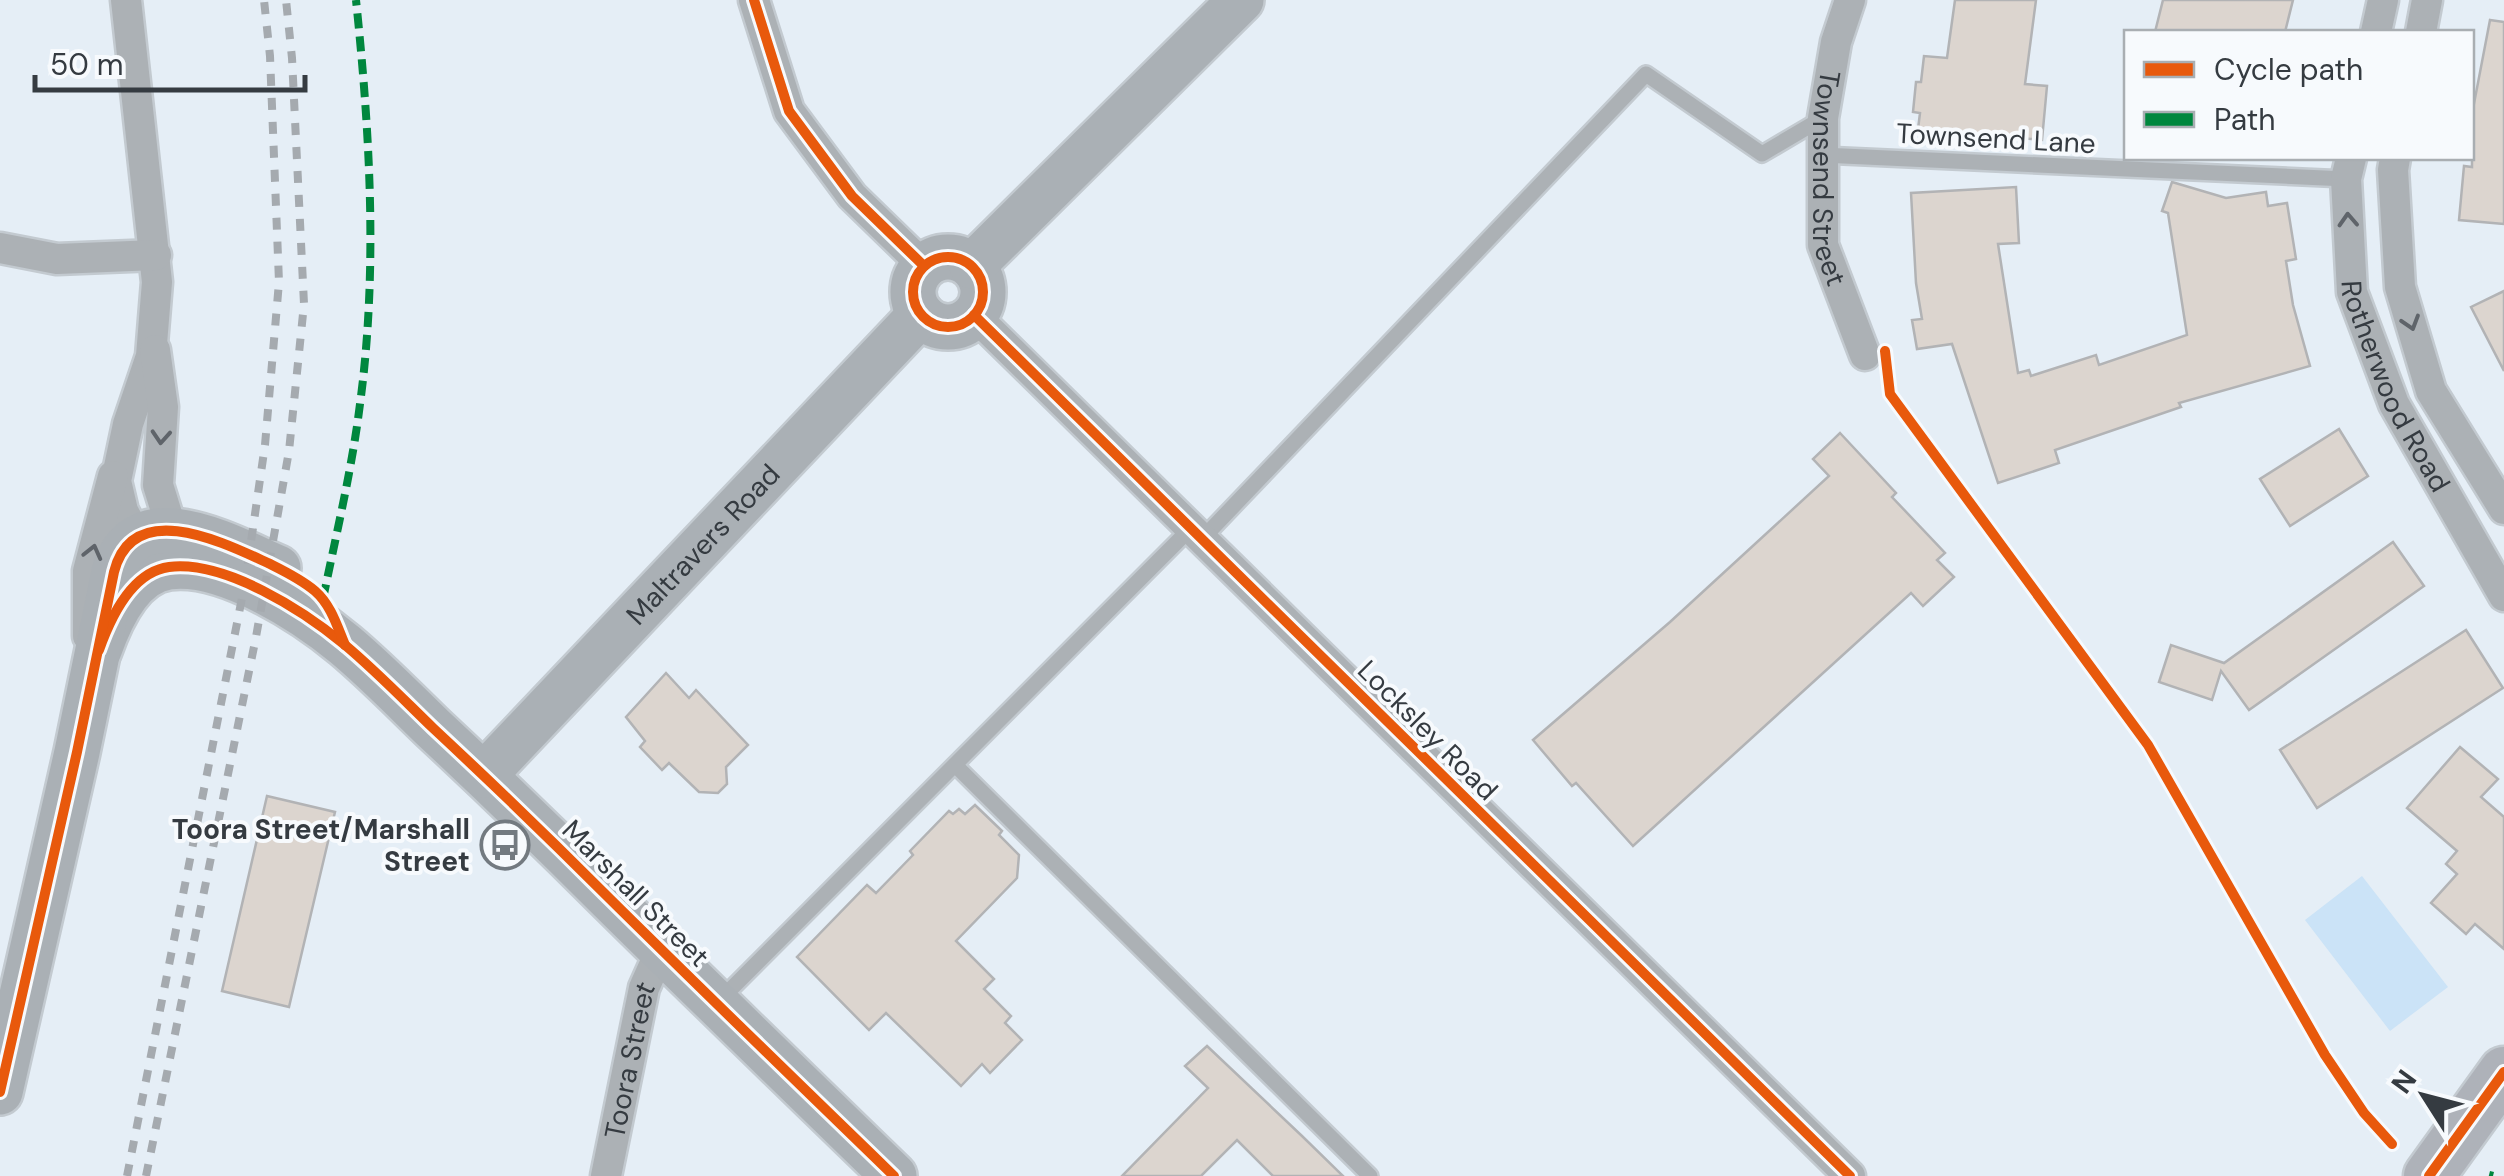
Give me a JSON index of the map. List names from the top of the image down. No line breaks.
{"streets":{"street":["Townsend Street","Rotherwood Road","Maltravers Road","Locksley Road","Marshall Street","Toora Street"],"lane":["Townsend Lane"]},"crossings":[["Townsend Lane","Townsend Street"],["Townsend Lane","Rotherwood Road"],["Maltravers Road","Locksley Road"],["Maltravers Road","Marshall Street"],["Marshall Street","Toora Street"]],"places":{"bus stop":["Toora Street/Marshall Street"]},"legend":["Cycle path","Path"],"scale_bar":"50 m","north":"top left"}
